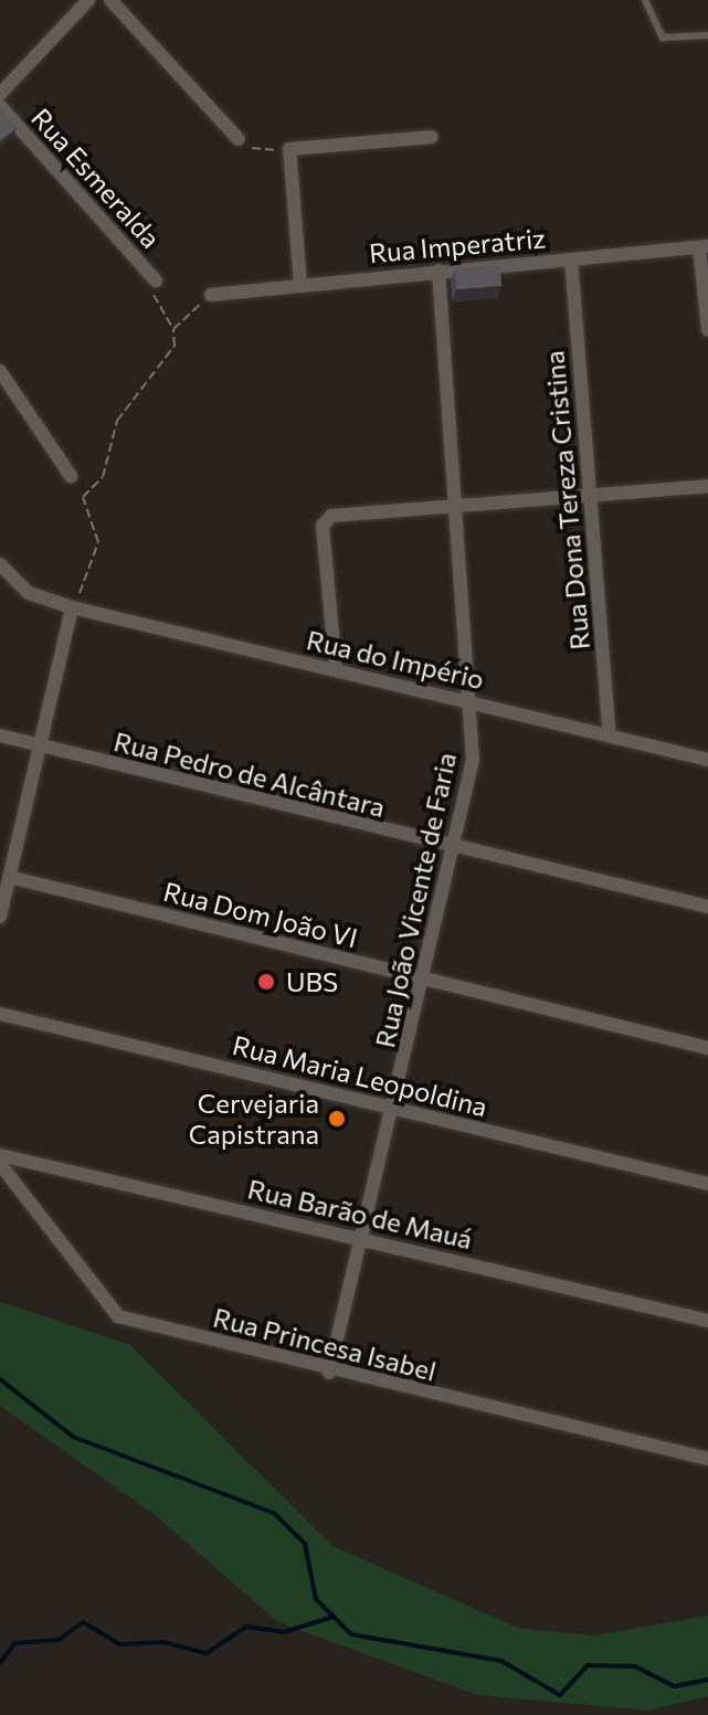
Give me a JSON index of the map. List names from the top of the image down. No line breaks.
{"streets":{"street":["Rua Esmeralda","Rua Imperatriz","Rua Dona Tereza Cristina","Rua do Império","Rua Pedro de Alcântara","Rua João Vicente de Faria","Rua Dom João VI","Rua Maria Leopoldina","Rua Barão de Mauá","Rua Princesa Isabel"]},"crossings":[["Rua Imperatriz","Rua Dona Tereza Cristina"],["Rua Imperatriz","Rua João Vicente de Faria"],["Rua Dona Tereza Cristina","Rua do Império"],["Rua do Império","Rua João Vicente de Faria"],["Rua Pedro de Alcântara","Rua João Vicente de Faria"],["Rua João Vicente de Faria","Rua Dom João VI"],["Rua João Vicente de Faria","Rua Maria Leopoldina"],["Rua João Vicente de Faria","Rua Barão de Mauá"],["Rua João Vicente de Faria","Rua Princesa Isabel"]],"places":["UBS","Cervejaria Capistrana"]}
